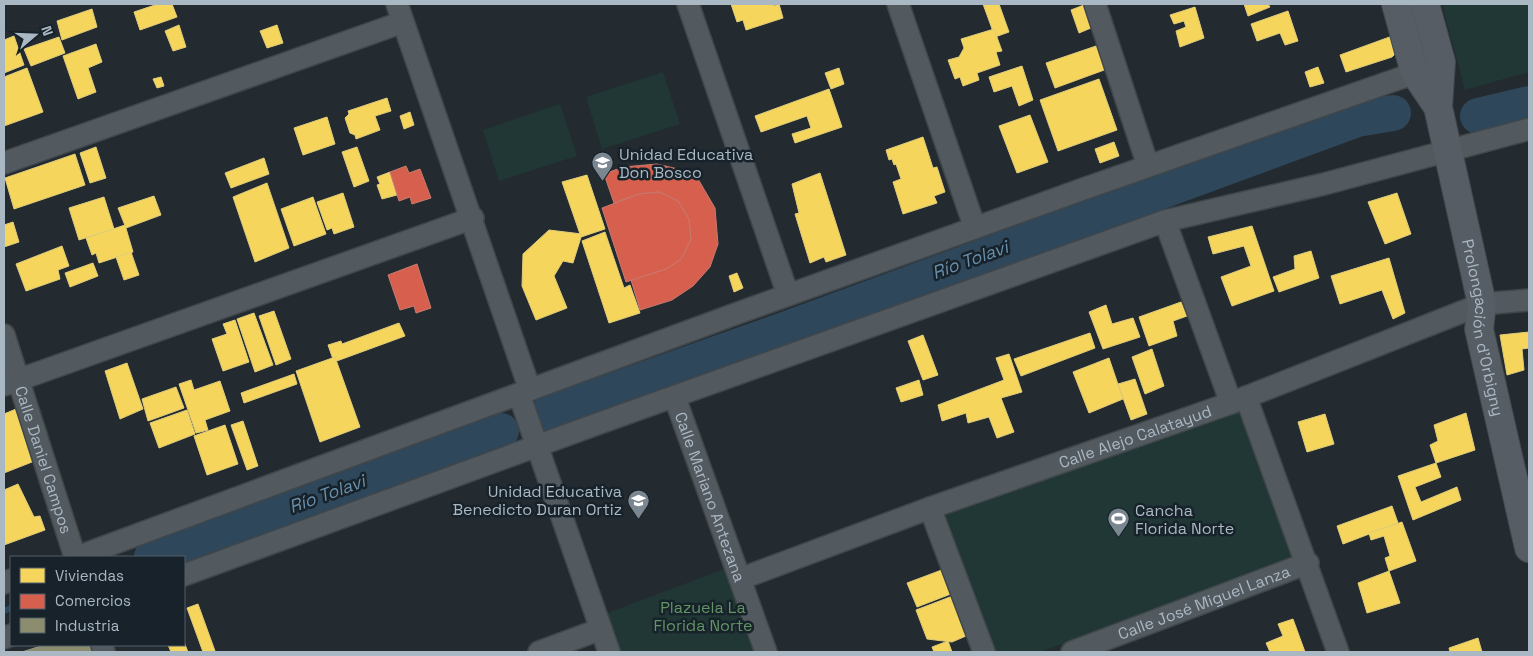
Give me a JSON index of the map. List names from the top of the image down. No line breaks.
{"streets":{"street":["Prolongación d'Orbigny","Calle Alejo Calatayud","Calle Daniel Campos","Calle Mariano Antezana","Calle José Miguel Lanza"]},"crossings":[["Prolongación d'Orbigny","Calle Alejo Calatayud"],["Calle Alejo Calatayud","Calle Mariano Antezana"]],"water":["Río Tolavi"],"parks":["Plazuela La Florida Norte"],"places":{"school or university":["Unidad Educativa Don Bosco","Unidad Educativa Benedicto Duran Ortiz"],"sports":["Cancha Florida Norte"]},"legend":["Viviendas","Comercios","Industria"],"north":"right"}
